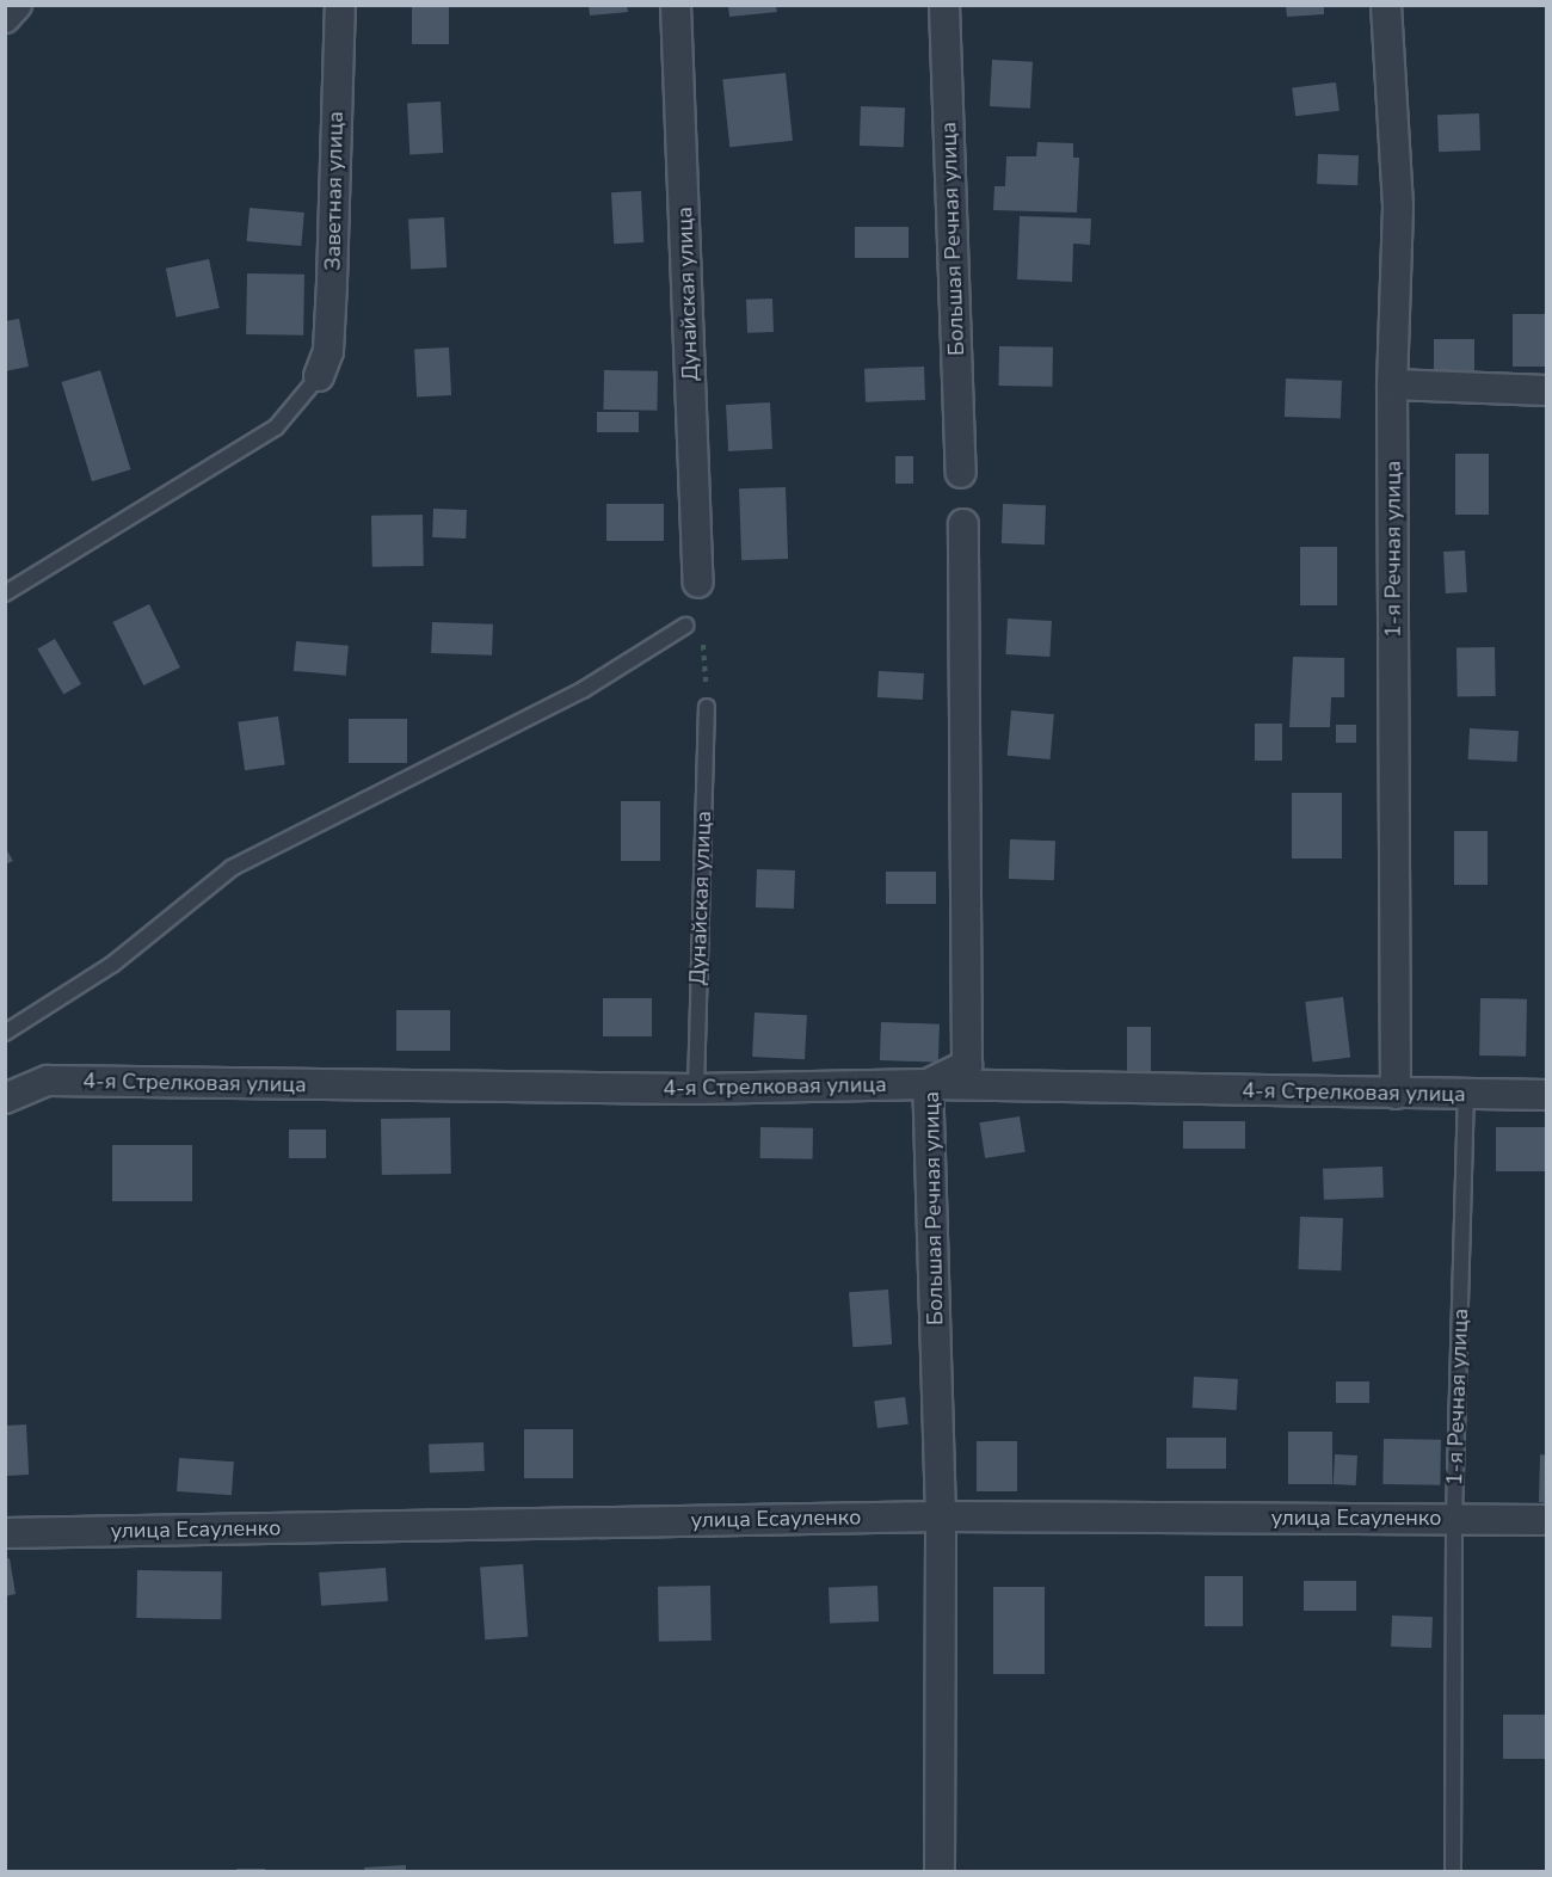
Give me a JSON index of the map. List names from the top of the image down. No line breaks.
{"streets":{"street":["Заветная улица","Большая Речная улица","Дунайская улица","1-я Речная улица","4-я Стрелковая улица","улица Есауленко"]},"crossings":[["Большая Речная улица","4-я Стрелковая улица"],["Большая Речная улица","улица Есауленко"],["Дунайская улица","4-я Стрелковая улица"],["1-я Речная улица","4-я Стрелковая улица"],["1-я Речная улица","улица Есауленко"]]}
